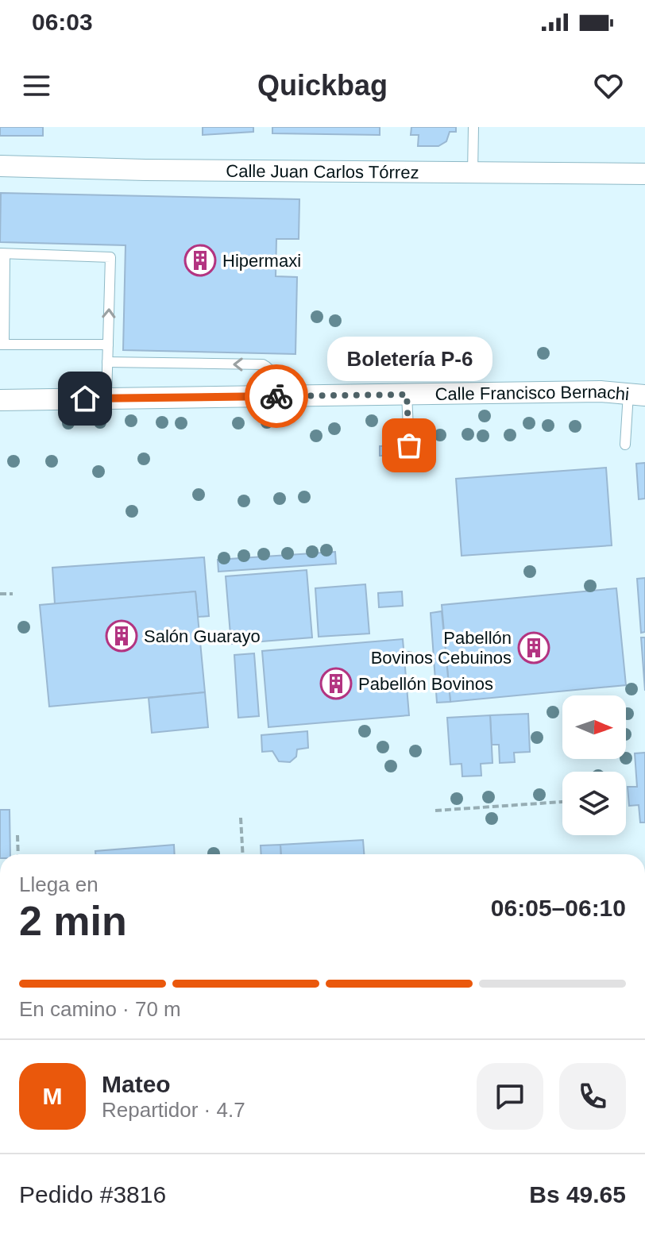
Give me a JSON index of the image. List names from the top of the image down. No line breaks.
{"streets":{"street":["Calle Juan Carlos Tórrez","Calle Francisco Bernachi"]},"places":{"building":["Hipermaxi","Salón Guarayo","Pabellón Bovinos Cebuinos","Pabellón Bovinos"],"other":["Boletería P-6"]},"north":"right","page":{"status":"06:03","header":"Quickbag","bubble":"Boletería P-6","heading":["2 min","Llega en","06:05–06:10"],"panel":["Mateo","Repartidor · 4.7","Pedido #3816","Bs 49.65"],"bar":"En camino · 70 m","round":"M"}}
